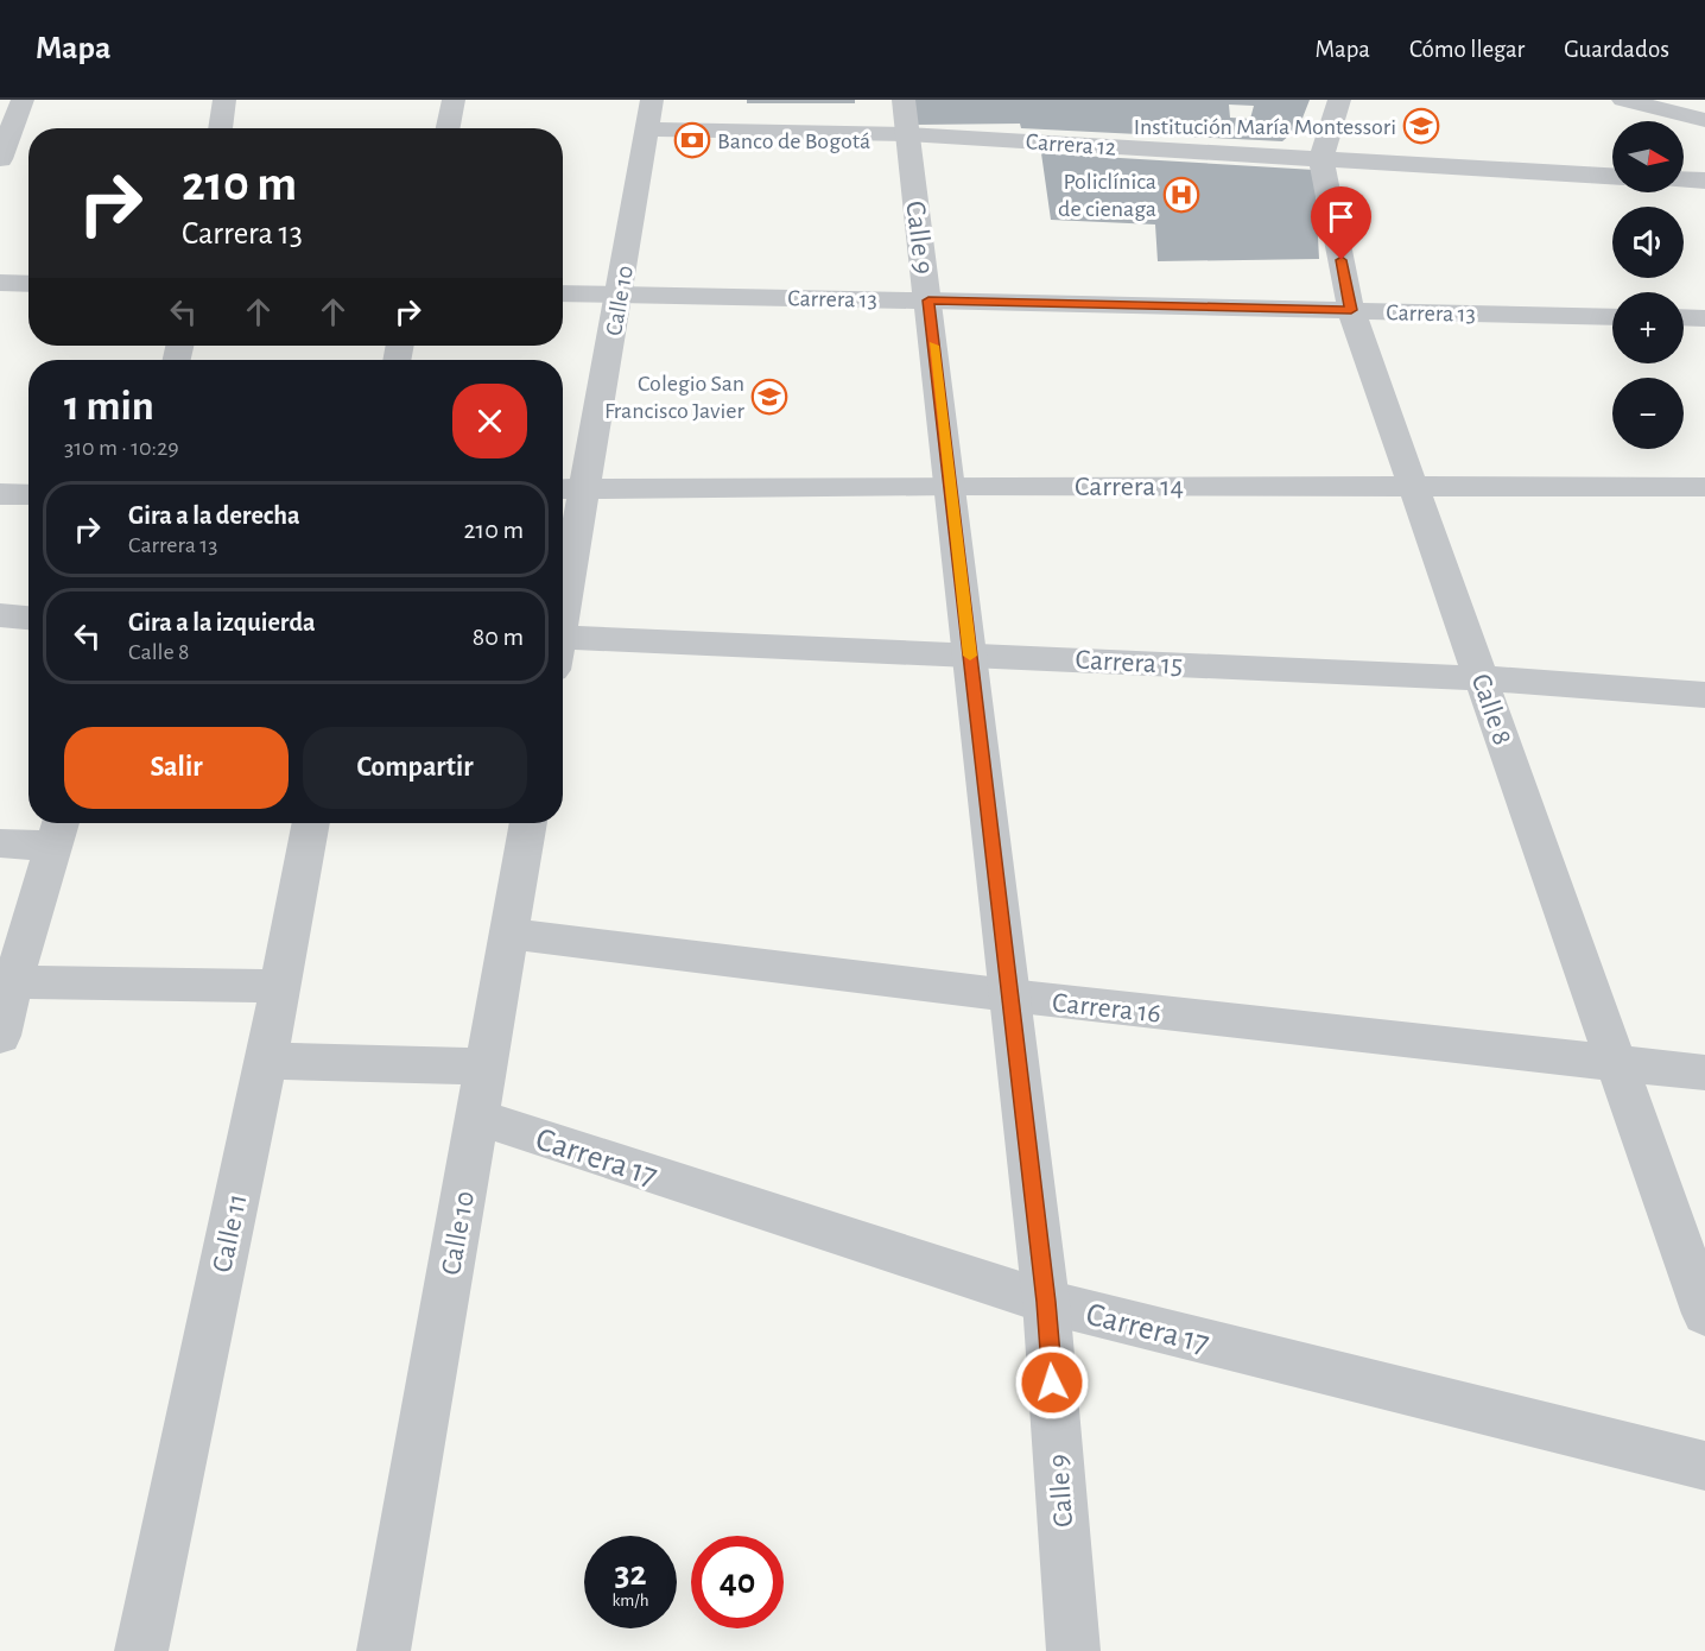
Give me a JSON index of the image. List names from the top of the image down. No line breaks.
{"streets":{"street":["Carrera 12","Calle 9","Carrera 13","Calle 10","Carrera 14","Carrera 15","Calle 8","Carrera 16","Carrera 17","Calle 11"]},"crossings":[["Carrera 12","Calle 9"],["Carrera 12","Calle 10"],["Carrera 12","Calle 8"],["Calle 9","Carrera 13"],["Calle 9","Carrera 14"],["Calle 9","Carrera 15"],["Calle 9","Carrera 16"],["Calle 9","Carrera 17"],["Carrera 13","Calle 10"],["Carrera 13","Calle 8"],["Calle 10","Carrera 14"],["Calle 10","Carrera 16"],["Calle 10","Carrera 17"],["Carrera 14","Calle 8"],["Carrera 15","Calle 8"],["Calle 8","Carrera 16"]],"places":{"school or university":["Institución María Montessori","Colegio San Francisco Javier"],"bank":["Banco de Bogotá"],"hospital":["Policlínica de cienaga"]},"north":"right","page":{"header":"Mapa","nav":["Mapa","Cómo llegar","Guardados"],"map_buttons":["+","−"],"turn":["210 m","Carrera 13"],"heading":["1 min","310 m · 10:29"],"list":[{"name":"Gira a la derecha","note":"Carrera 13","value":"210 m"},{"name":"Gira a la izquierda","note":"Calle 8","value":"80 m"}],"buttons":["Salir","Compartir"],"speed":"32 km/h","limit":"40"}}
